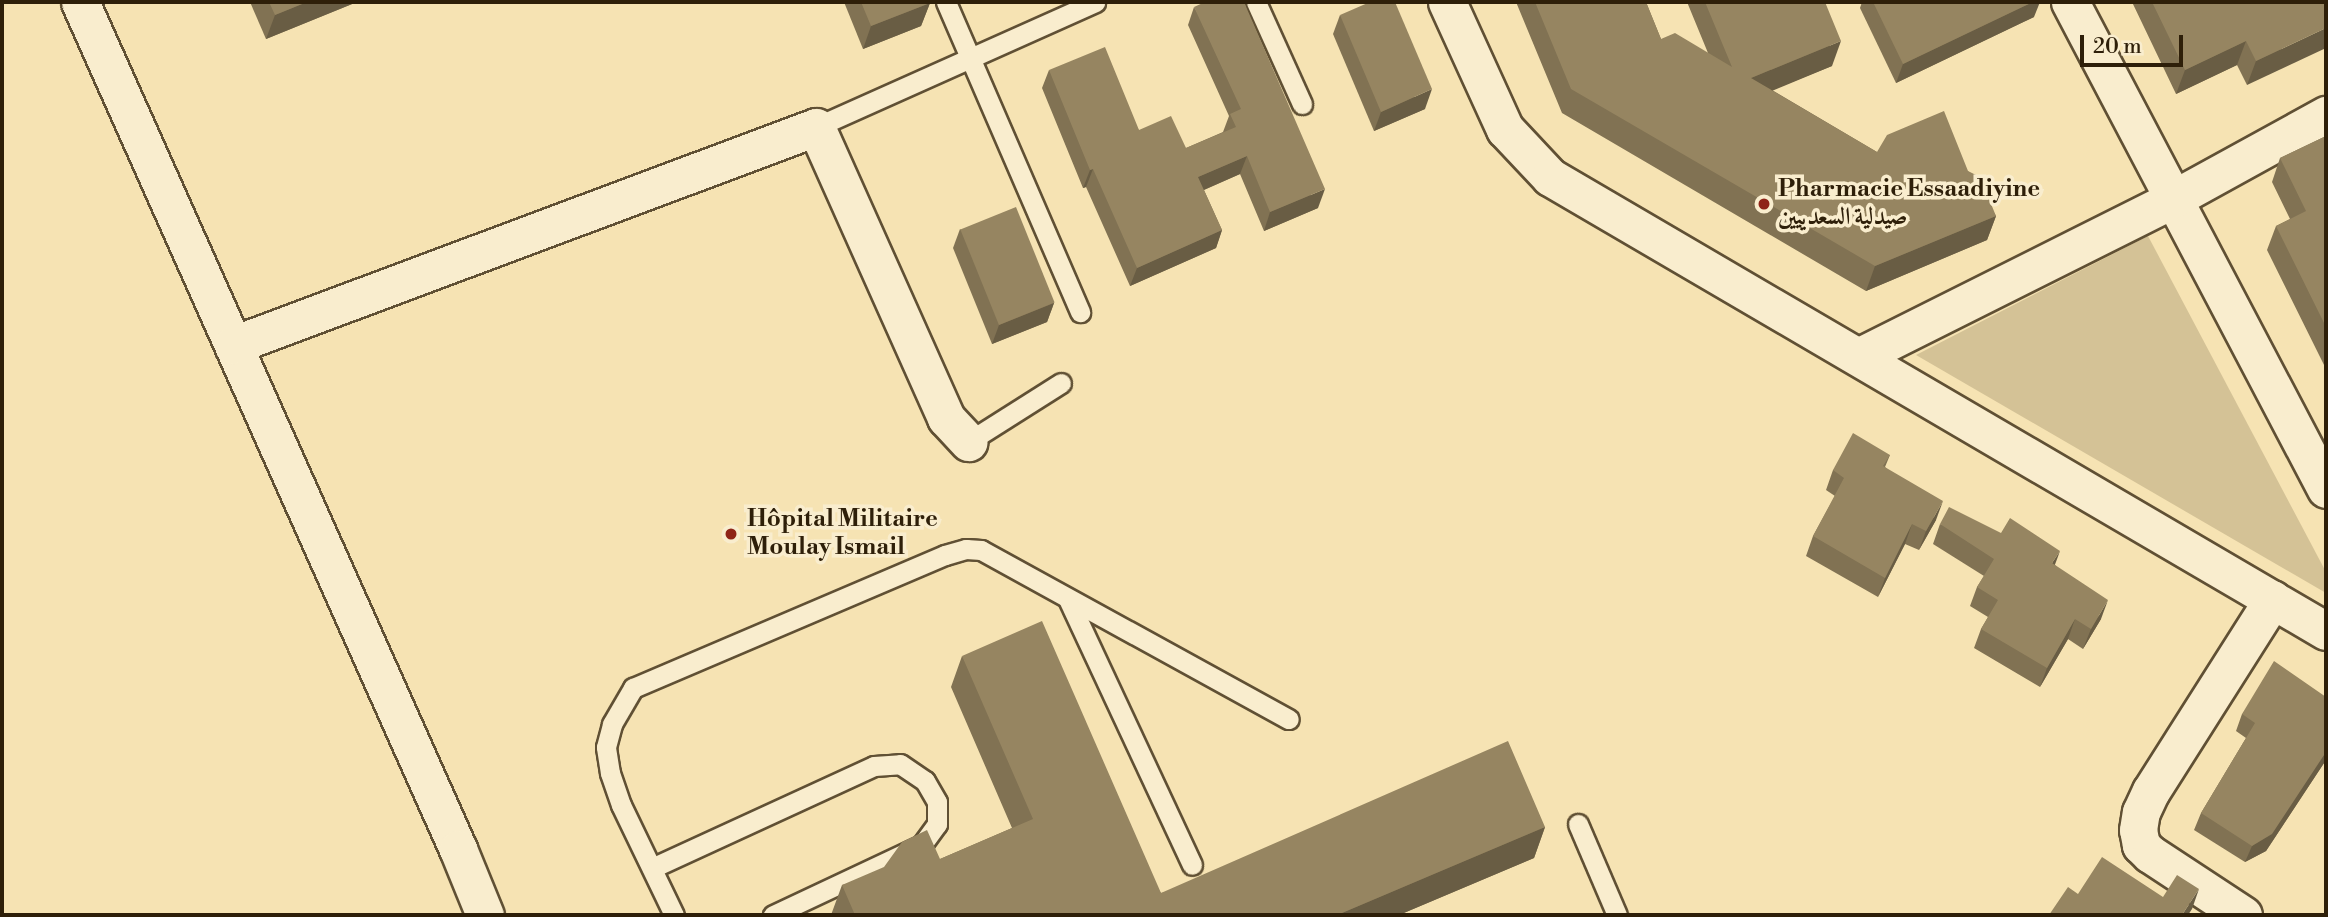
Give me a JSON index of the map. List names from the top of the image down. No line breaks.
{"places":["Pharmacie Essaadiyine صيدلية السعدييين","Hôpital Militaire Moulay Ismail"],"scale_bar":"20 m"}
